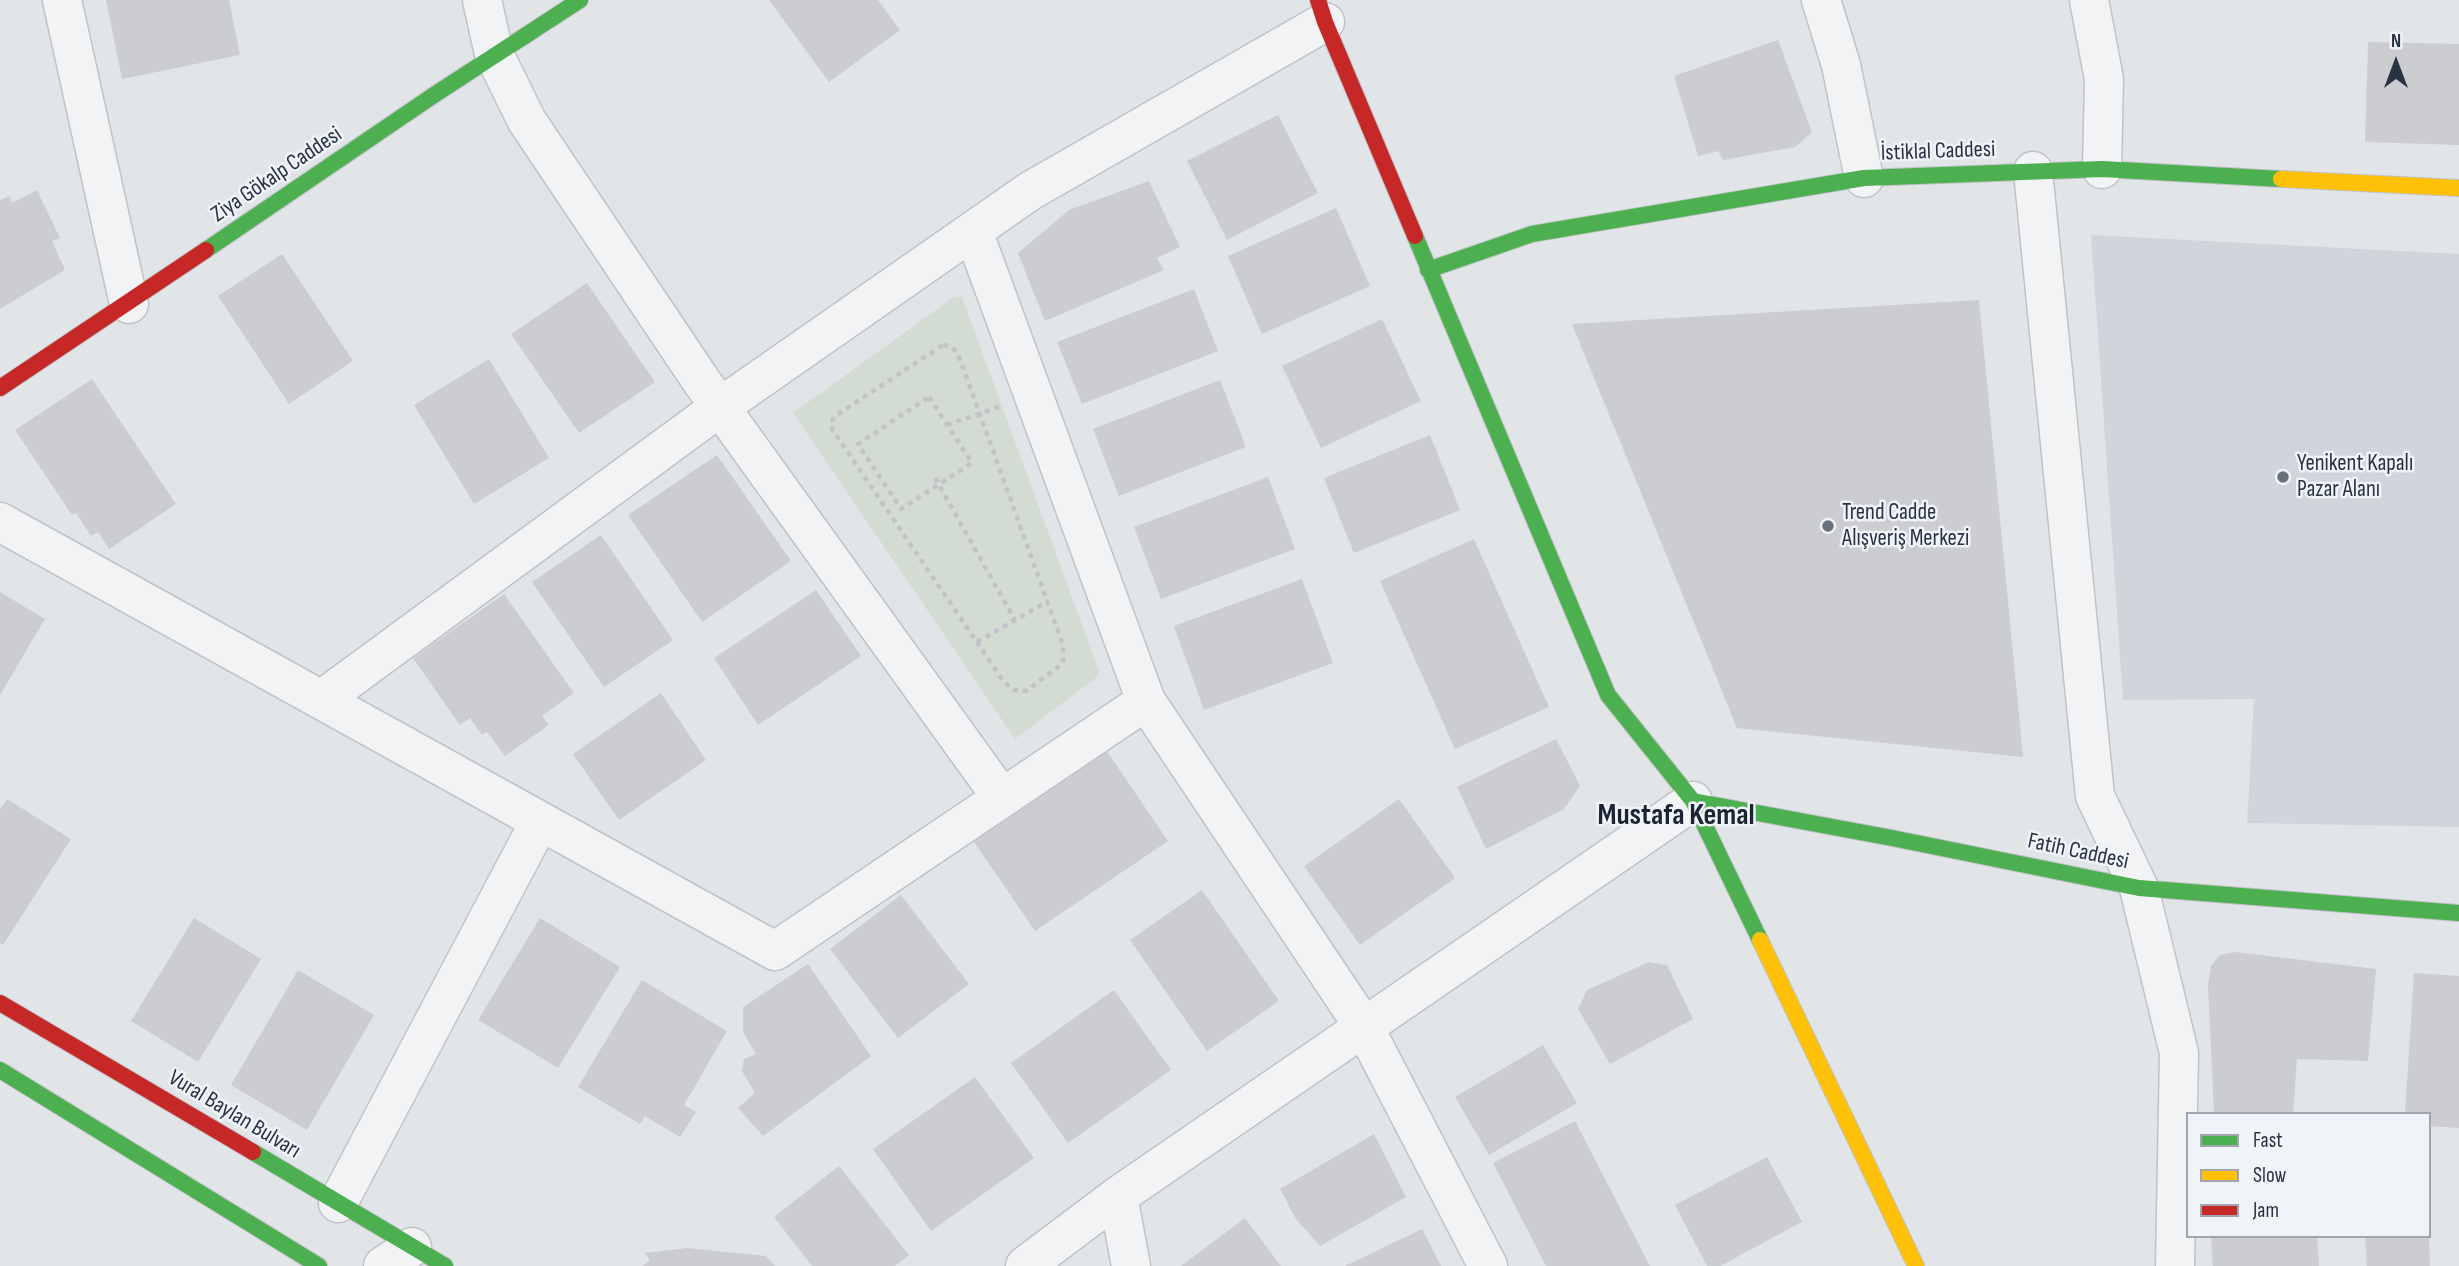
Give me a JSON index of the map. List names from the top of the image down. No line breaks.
{"streets":{"street":["İstiklal Caddesi","Ziya Gökalp Caddesi","Fatih Caddesi","Vural Baylan Bulvarı"]},"districts":["Mustafa Kemal"],"places":["Yenikent Kapalı Pazar Alanı","Trend Cadde Alışveriş Merkezi"],"legend":["Fast","Slow","Jam"],"north":"top"}
